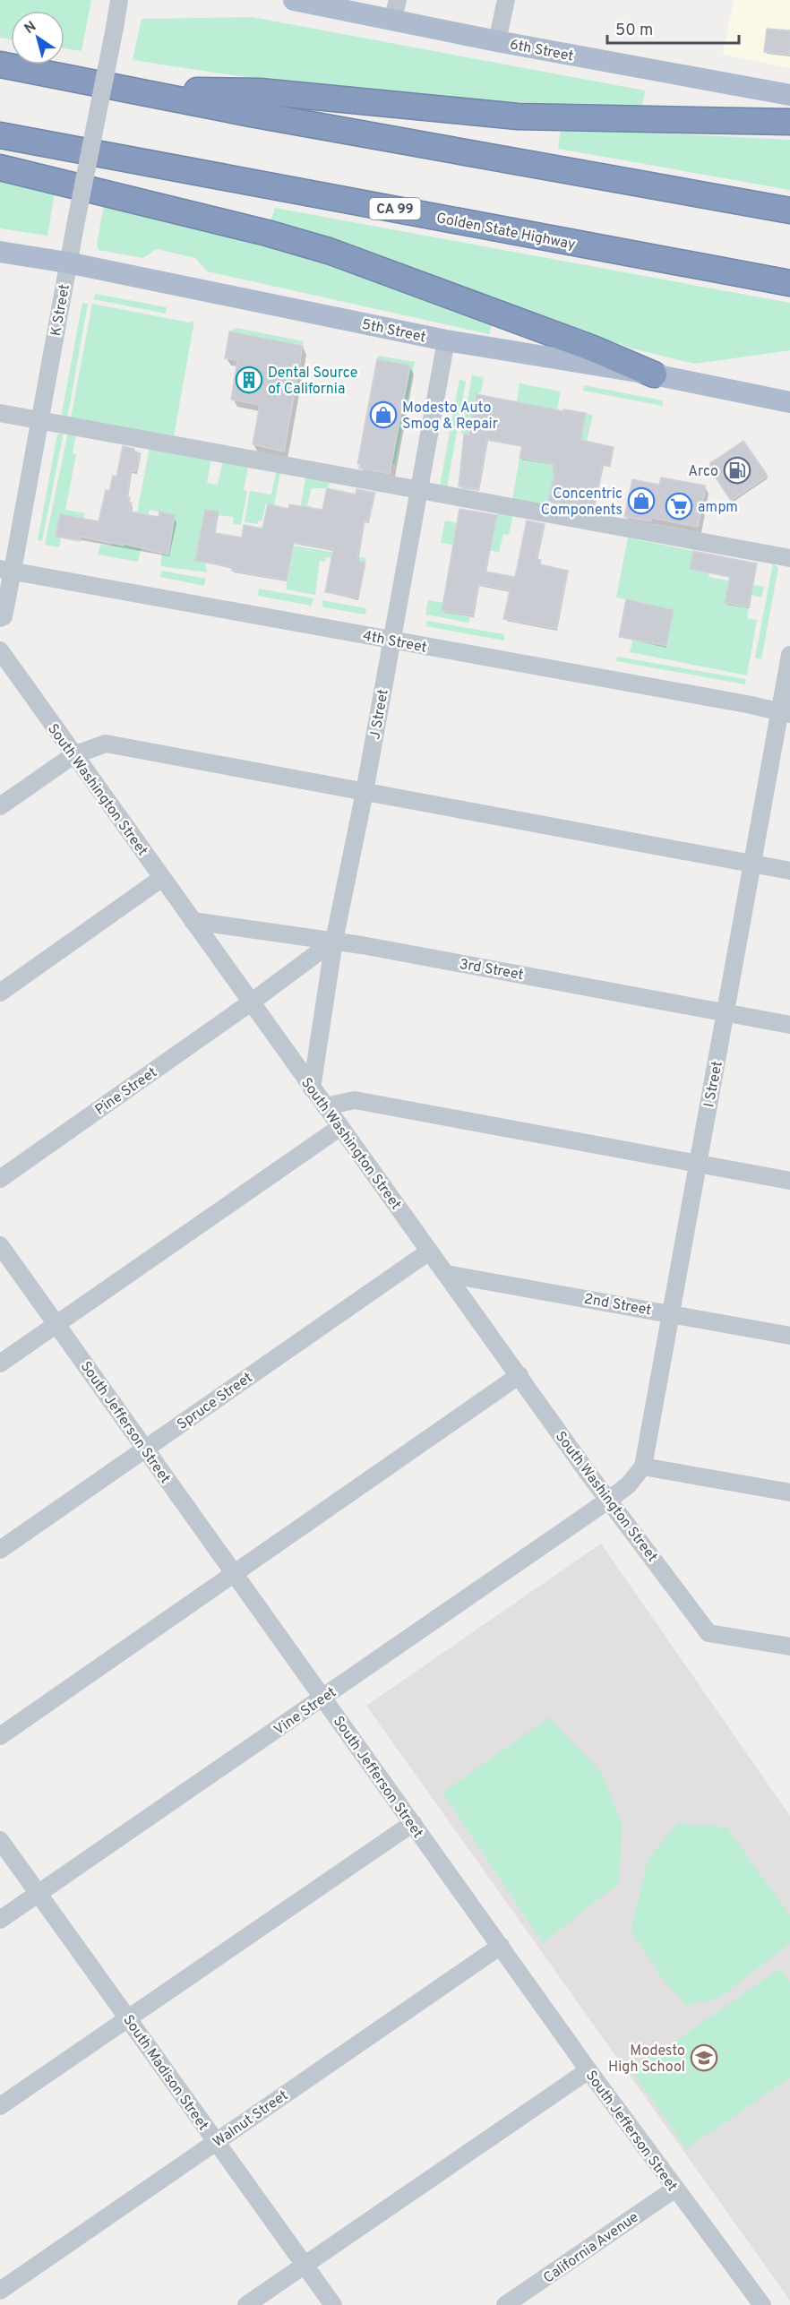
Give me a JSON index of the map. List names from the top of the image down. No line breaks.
{"streets":{"highway":["CA 99","Golden State Highway"],"main road":["6th Street","5th Street"],"street":["K Street","4th Street","J Street","South Washington Street","3rd Street","I Street","Pine Street","2nd Street","Spruce Street","South Jefferson Street","Vine Street","South Madison Street","Walnut Street","California Avenue"]},"crossings":[["K Street","5th Street"],["K Street","4th Street"],["5th Street","J Street"],["4th Street","J Street"],["4th Street","I Street"],["J Street","South Washington Street"],["J Street","3rd Street"],["J Street","Pine Street"],["South Washington Street","3rd Street"],["South Washington Street","Pine Street"],["South Washington Street","2nd Street"],["South Washington Street","Spruce Street"],["South Washington Street","Vine Street"],["3rd Street","I Street"],["3rd Street","Pine Street"],["I Street","2nd Street"],["Spruce Street","South Jefferson Street"],["South Jefferson Street","Vine Street"],["South Jefferson Street","Walnut Street"],["South Jefferson Street","California Avenue"],["Vine Street","South Madison Street"],["South Madison Street","Walnut Street"]],"places":{"building":["Dental Source of California"],"shop":["Modesto Auto Smog & Repair","Concentric Components"],"fuel station":["Arco"],"supermarket":["ampm"],"school or university":["Modesto High School"]},"scale_bar":"50 m","north":"top left"}
